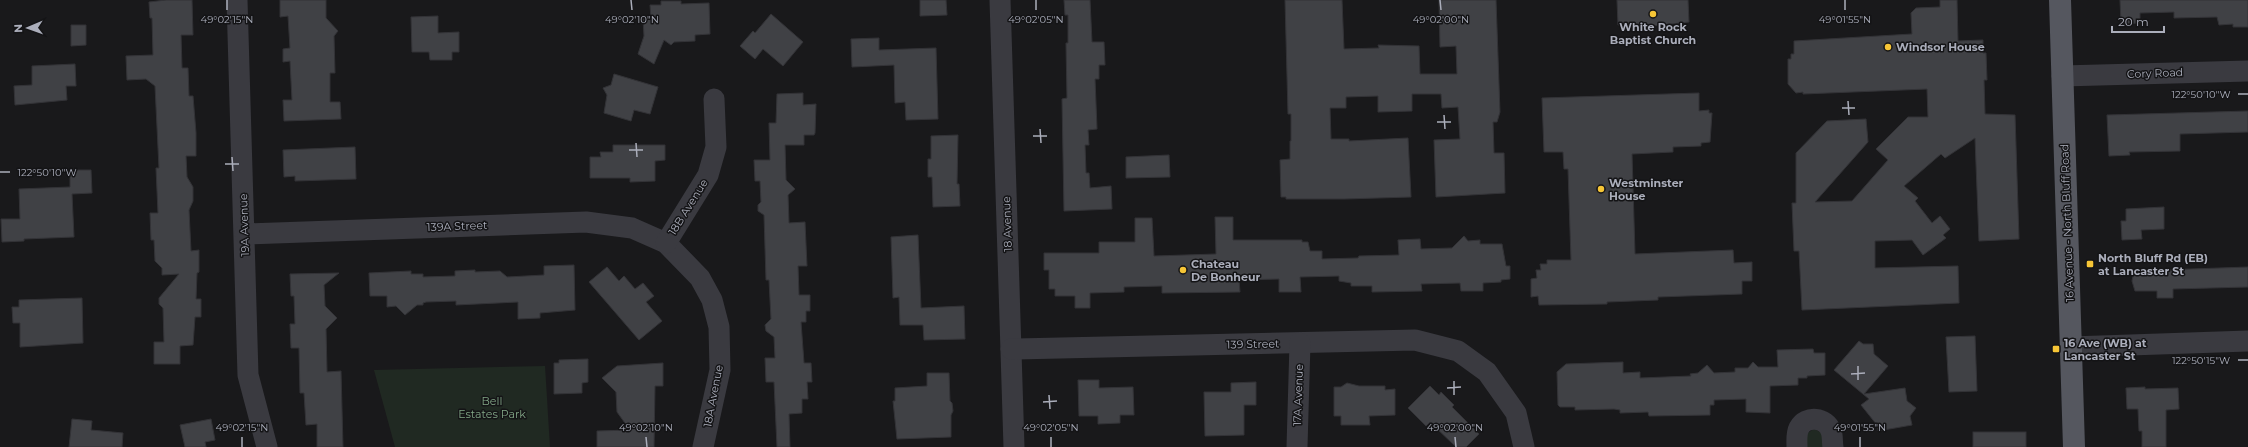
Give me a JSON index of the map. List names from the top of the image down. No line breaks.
{"streets":{"main road":["16 Avenue - North Bluff Road"],"street":["Cory Road","18B Avenue","18 Avenue","19A Avenue","139A Street","139 Street","17A Avenue","18A Avenue"]},"crossings":[["Cory Road","16 Avenue - North Bluff Road"],["18B Avenue","139A Street"],["18B Avenue","18A Avenue"],["18 Avenue","139 Street"],["19A Avenue","139A Street"],["139A Street","18A Avenue"],["139 Street","17A Avenue"]],"parks":["Bell Estates Park"],"places":{"other":["White Rock Baptist Church","Windsor House","Westminster House","Chateau De Bonheur"],"transit":["North Bluff Rd (EB) at Lancaster St","16 Ave (WB) at Lancaster St"]},"scale_bar":"20 m","north":"left","coordinates":["49°02'15\"N","49°02'10\"N","49°02'05\"N","49°02'00\"N","49°01'55\"N","122°50'10\"W","122°50'15\"W"]}
